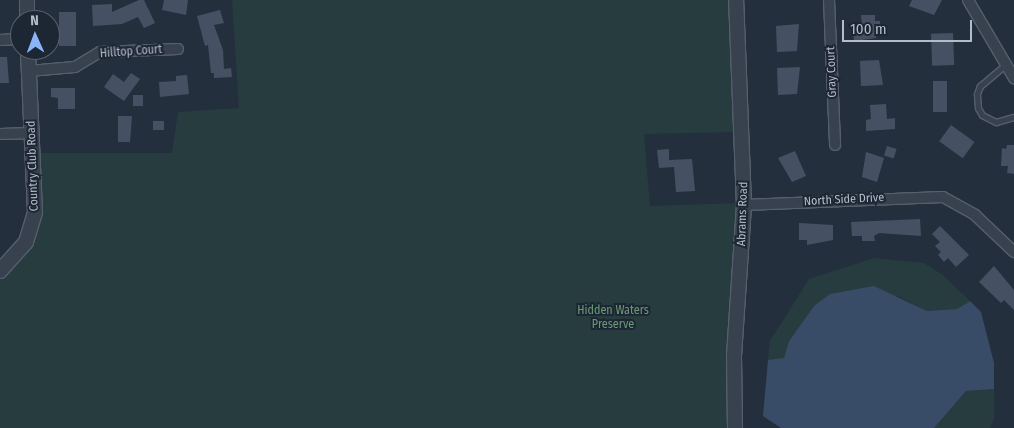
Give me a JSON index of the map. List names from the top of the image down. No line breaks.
{"streets":{"street":["Hilltop Court","Gray Court","Country Club Road","North Side Drive","Abrams Road"]},"crossings":[["Hilltop Court","Country Club Road"],["North Side Drive","Abrams Road"]],"parks":["Hidden Waters Preserve"],"scale_bar":"100 m","north":"top"}
